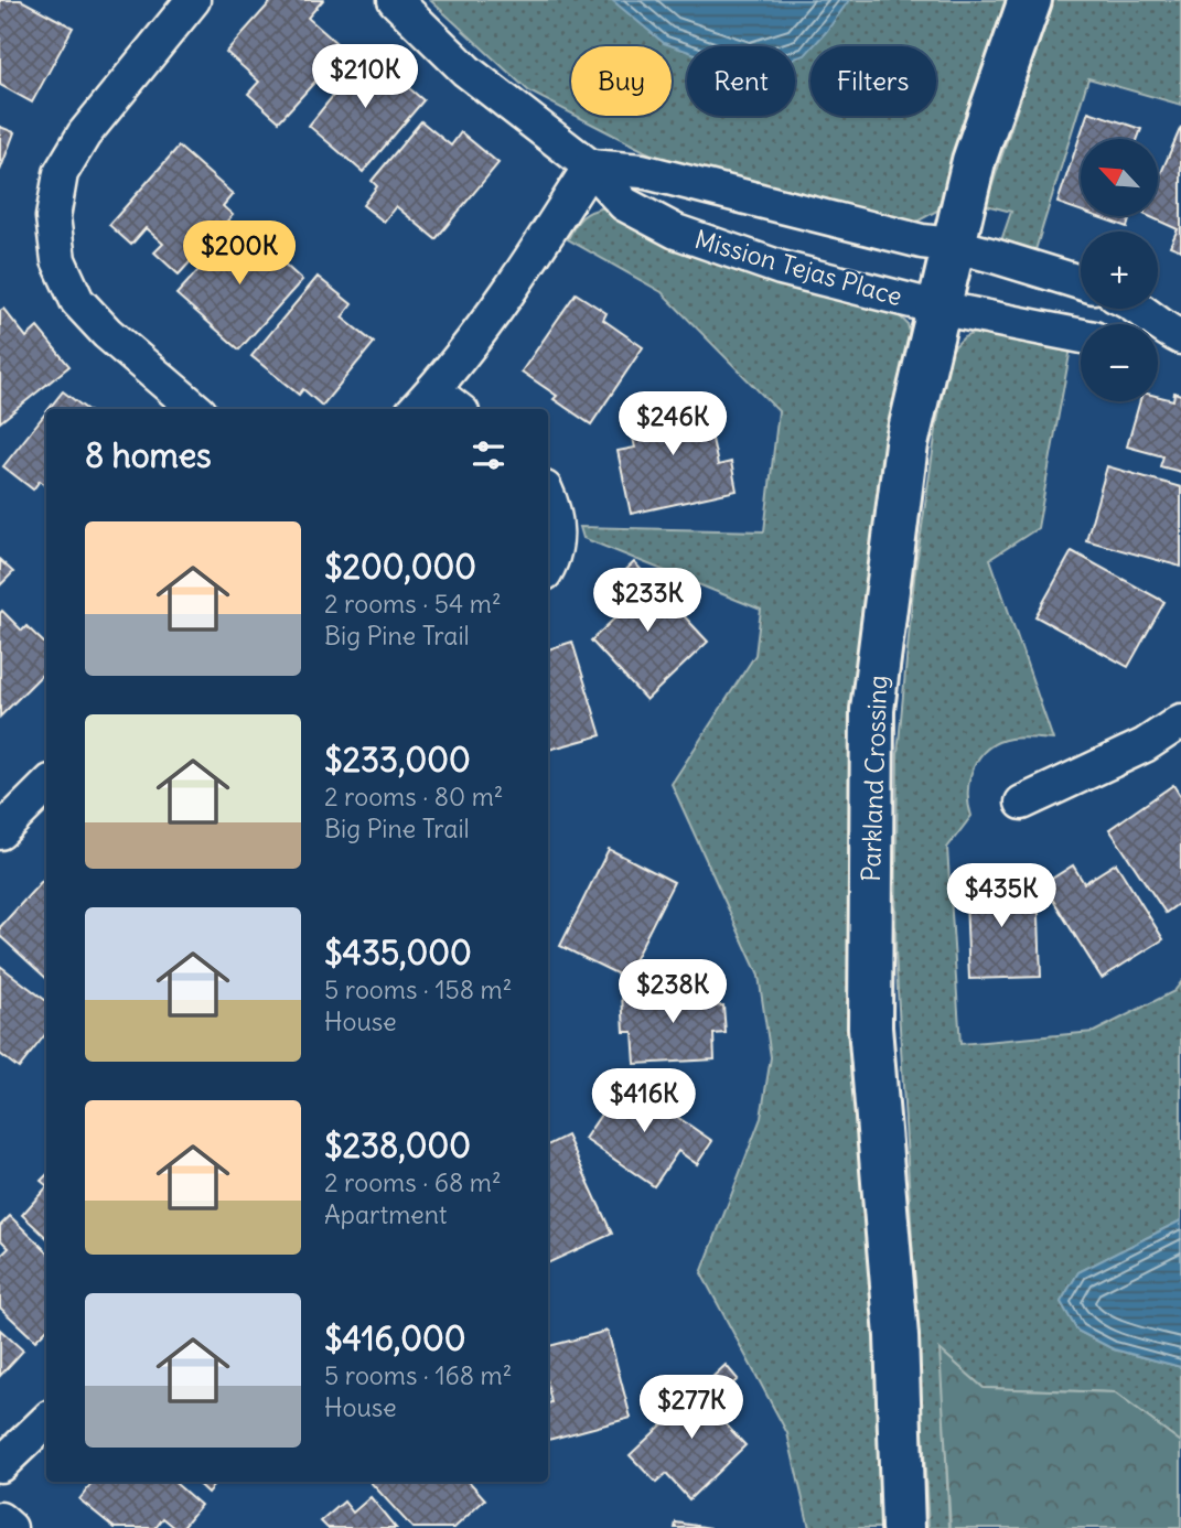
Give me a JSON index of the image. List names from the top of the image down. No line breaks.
{"streets":{"street":["Mission Tejas Place","Parkland Crossing"]},"crossings":[["Mission Tejas Place","Parkland Crossing"]],"north":"top left","page":{"price":["$210K","$200K","$246K","$233K","$435K","$238K","$416K","$277K"],"chip":["Buy","Rent","Filters"],"map_buttons":["+","−"],"heading":"8 homes","list":[{"name":"$200,000","note":"2 rooms · 54 m² · Big Pine Trail"},{"name":"$233,000","note":"2 rooms · 80 m² · Big Pine Trail"},{"name":"$435,000","note":"5 rooms · 158 m² · House"},{"name":"$238,000","note":"2 rooms · 68 m² · Apartment"},{"name":"$416,000","note":"5 rooms · 168 m² · House"}]}}
